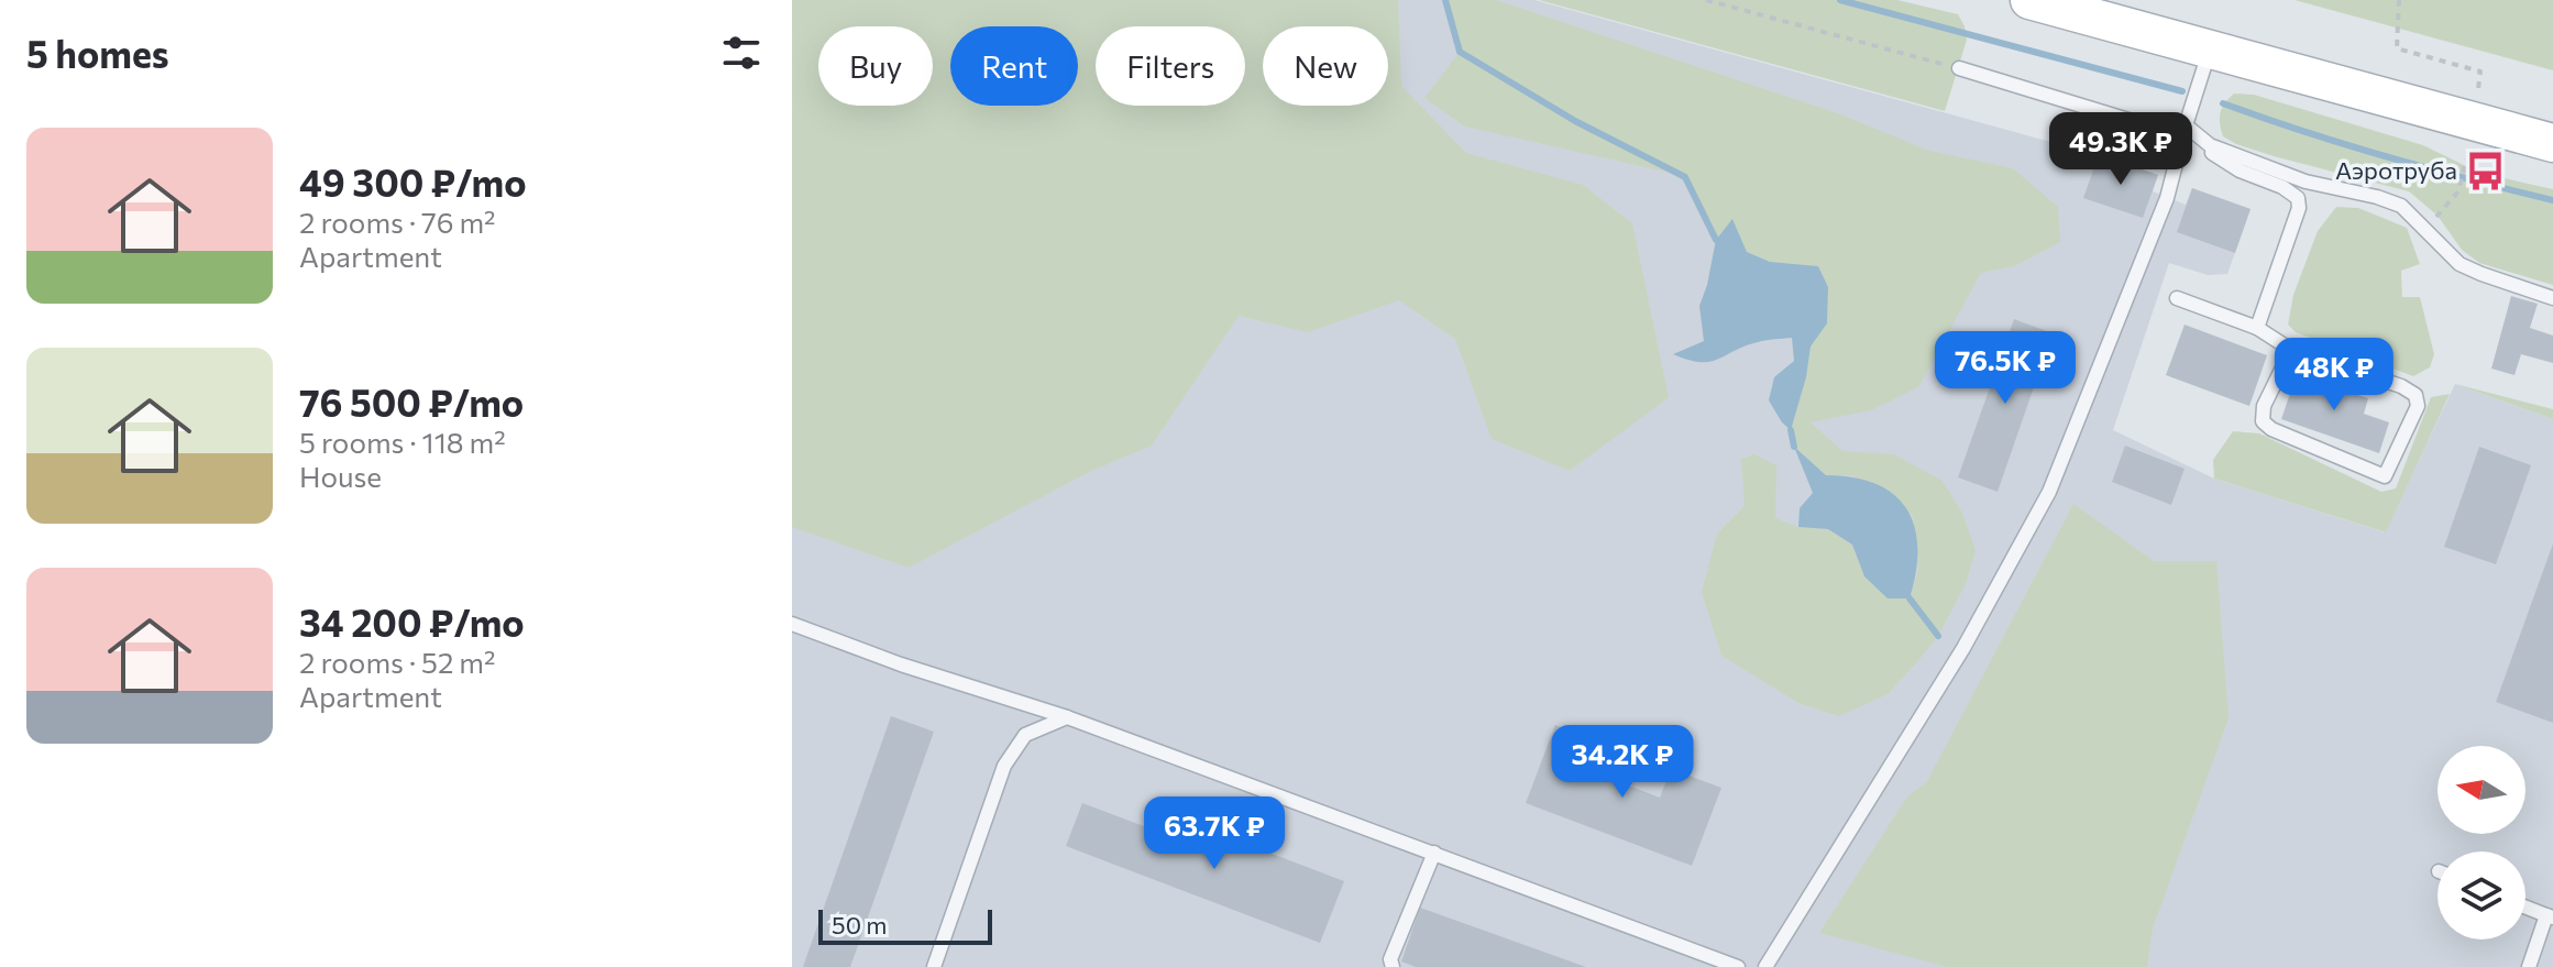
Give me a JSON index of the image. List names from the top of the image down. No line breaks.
{"places":{"bus stop":["Аэротруба"]},"scale_bar":"50 m","north":"left","page":{"heading":"5 homes","chip":["Buy","Rent","Filters","New"],"list":[{"name":"49 300 ₽/mo","note":"2 rooms · 76 m² · Apartment"},{"name":"76 500 ₽/mo","note":"5 rooms · 118 m² · House"},{"name":"34 200 ₽/mo","note":"2 rooms · 52 m² · Apartment"}],"price":["49.3K ₽","76.5K ₽","48K ₽","34.2K ₽","63.7K ₽"],"scale":"50 m"}}
